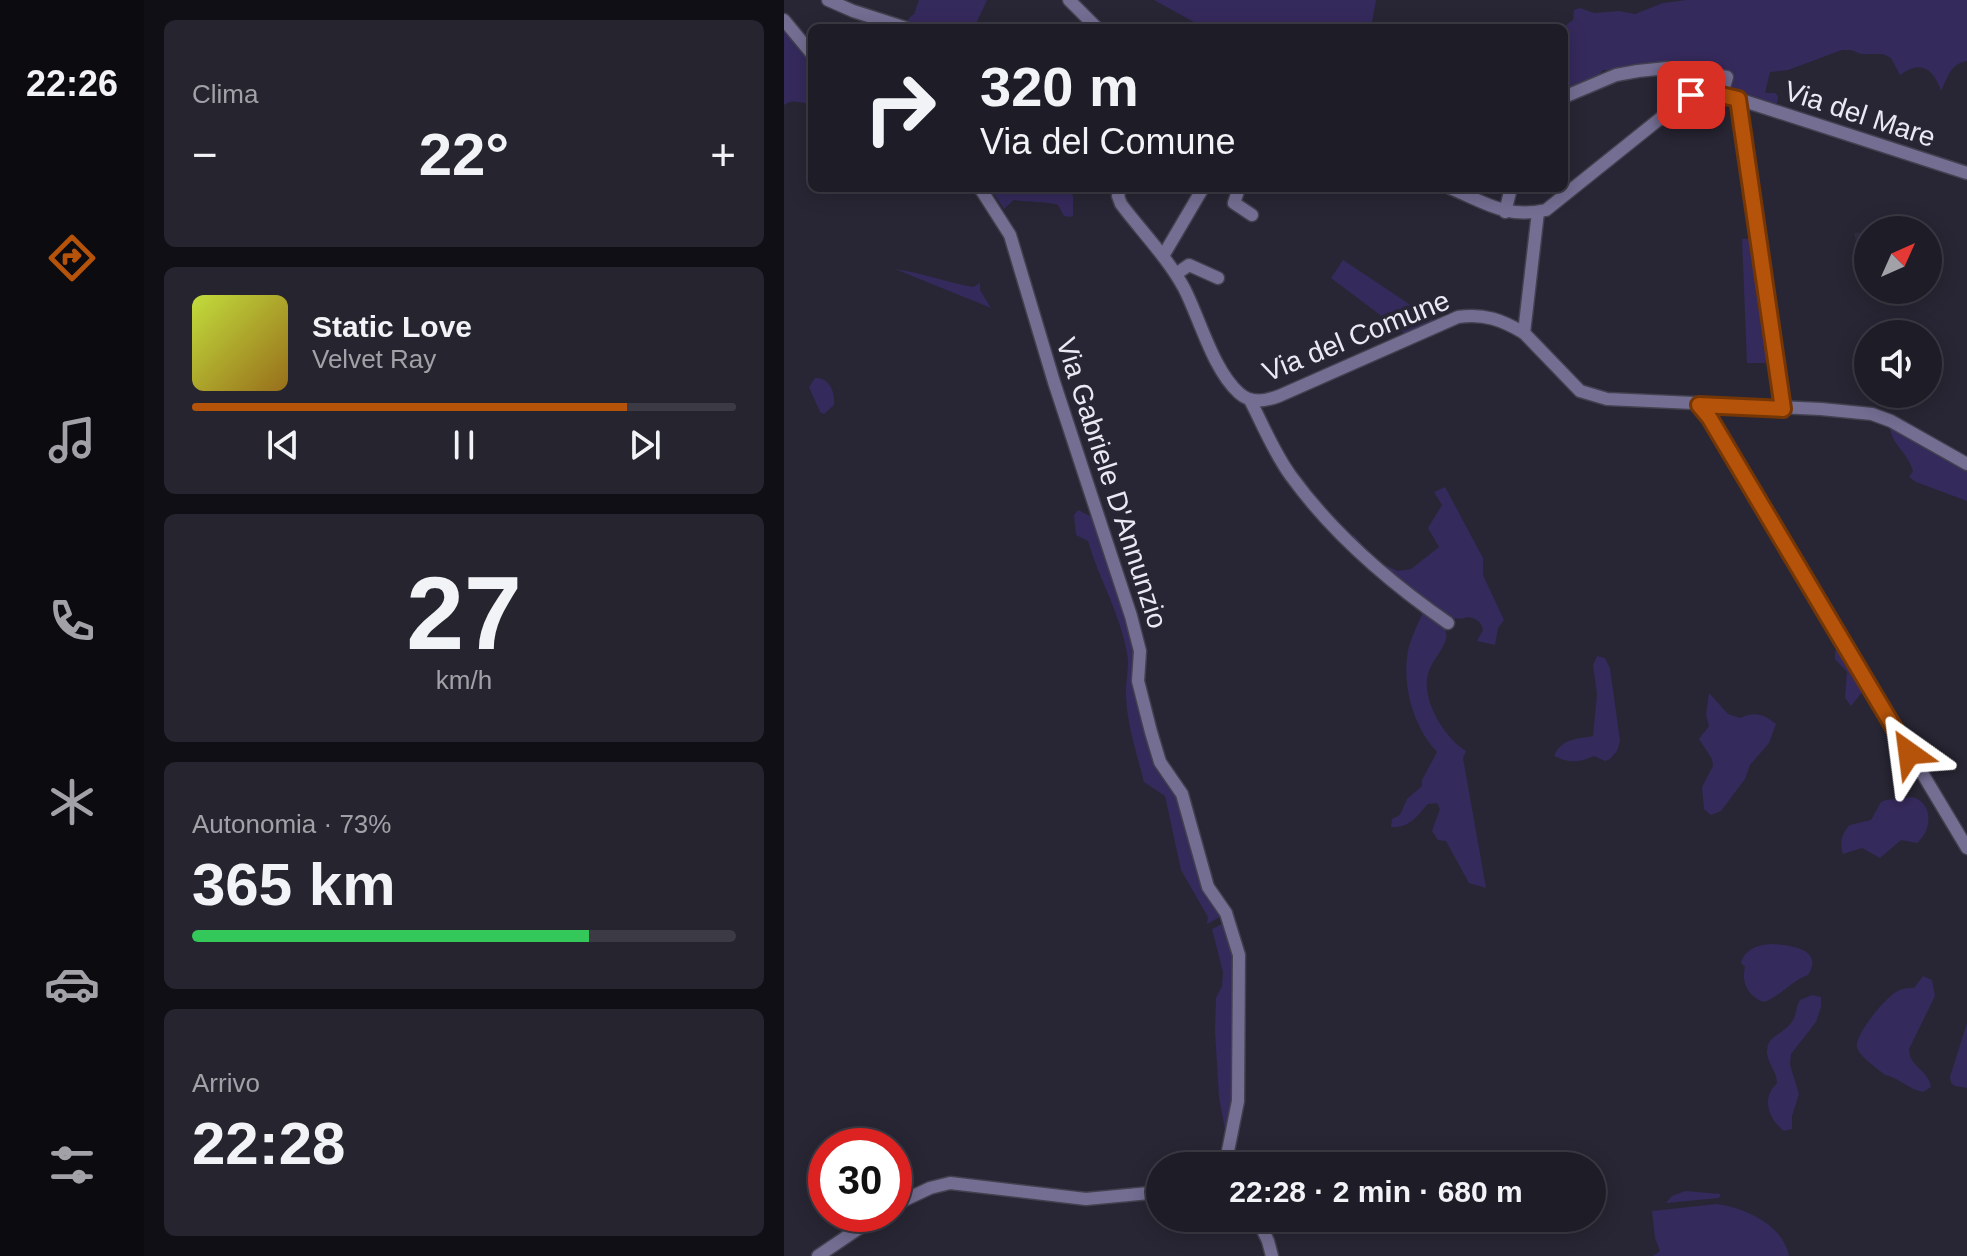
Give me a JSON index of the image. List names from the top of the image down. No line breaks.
{"streets":{"street":["Via del Mare","Via del Comune","Via Gabriele D'Annunzio"]},"north":"top right","page":{"tabs":"22:26","tile":["Clima",["27","km/h"],["Autonomia · 73%","365 km"],["Arrivo","22:28"]],"turn":["320 m","Via del Comune"],"heat":["−","22°","+"],"song":["Static Love","Velvet Ray"],"limit":"30","trip":"22:28 · 2 min · 680 m"}}
